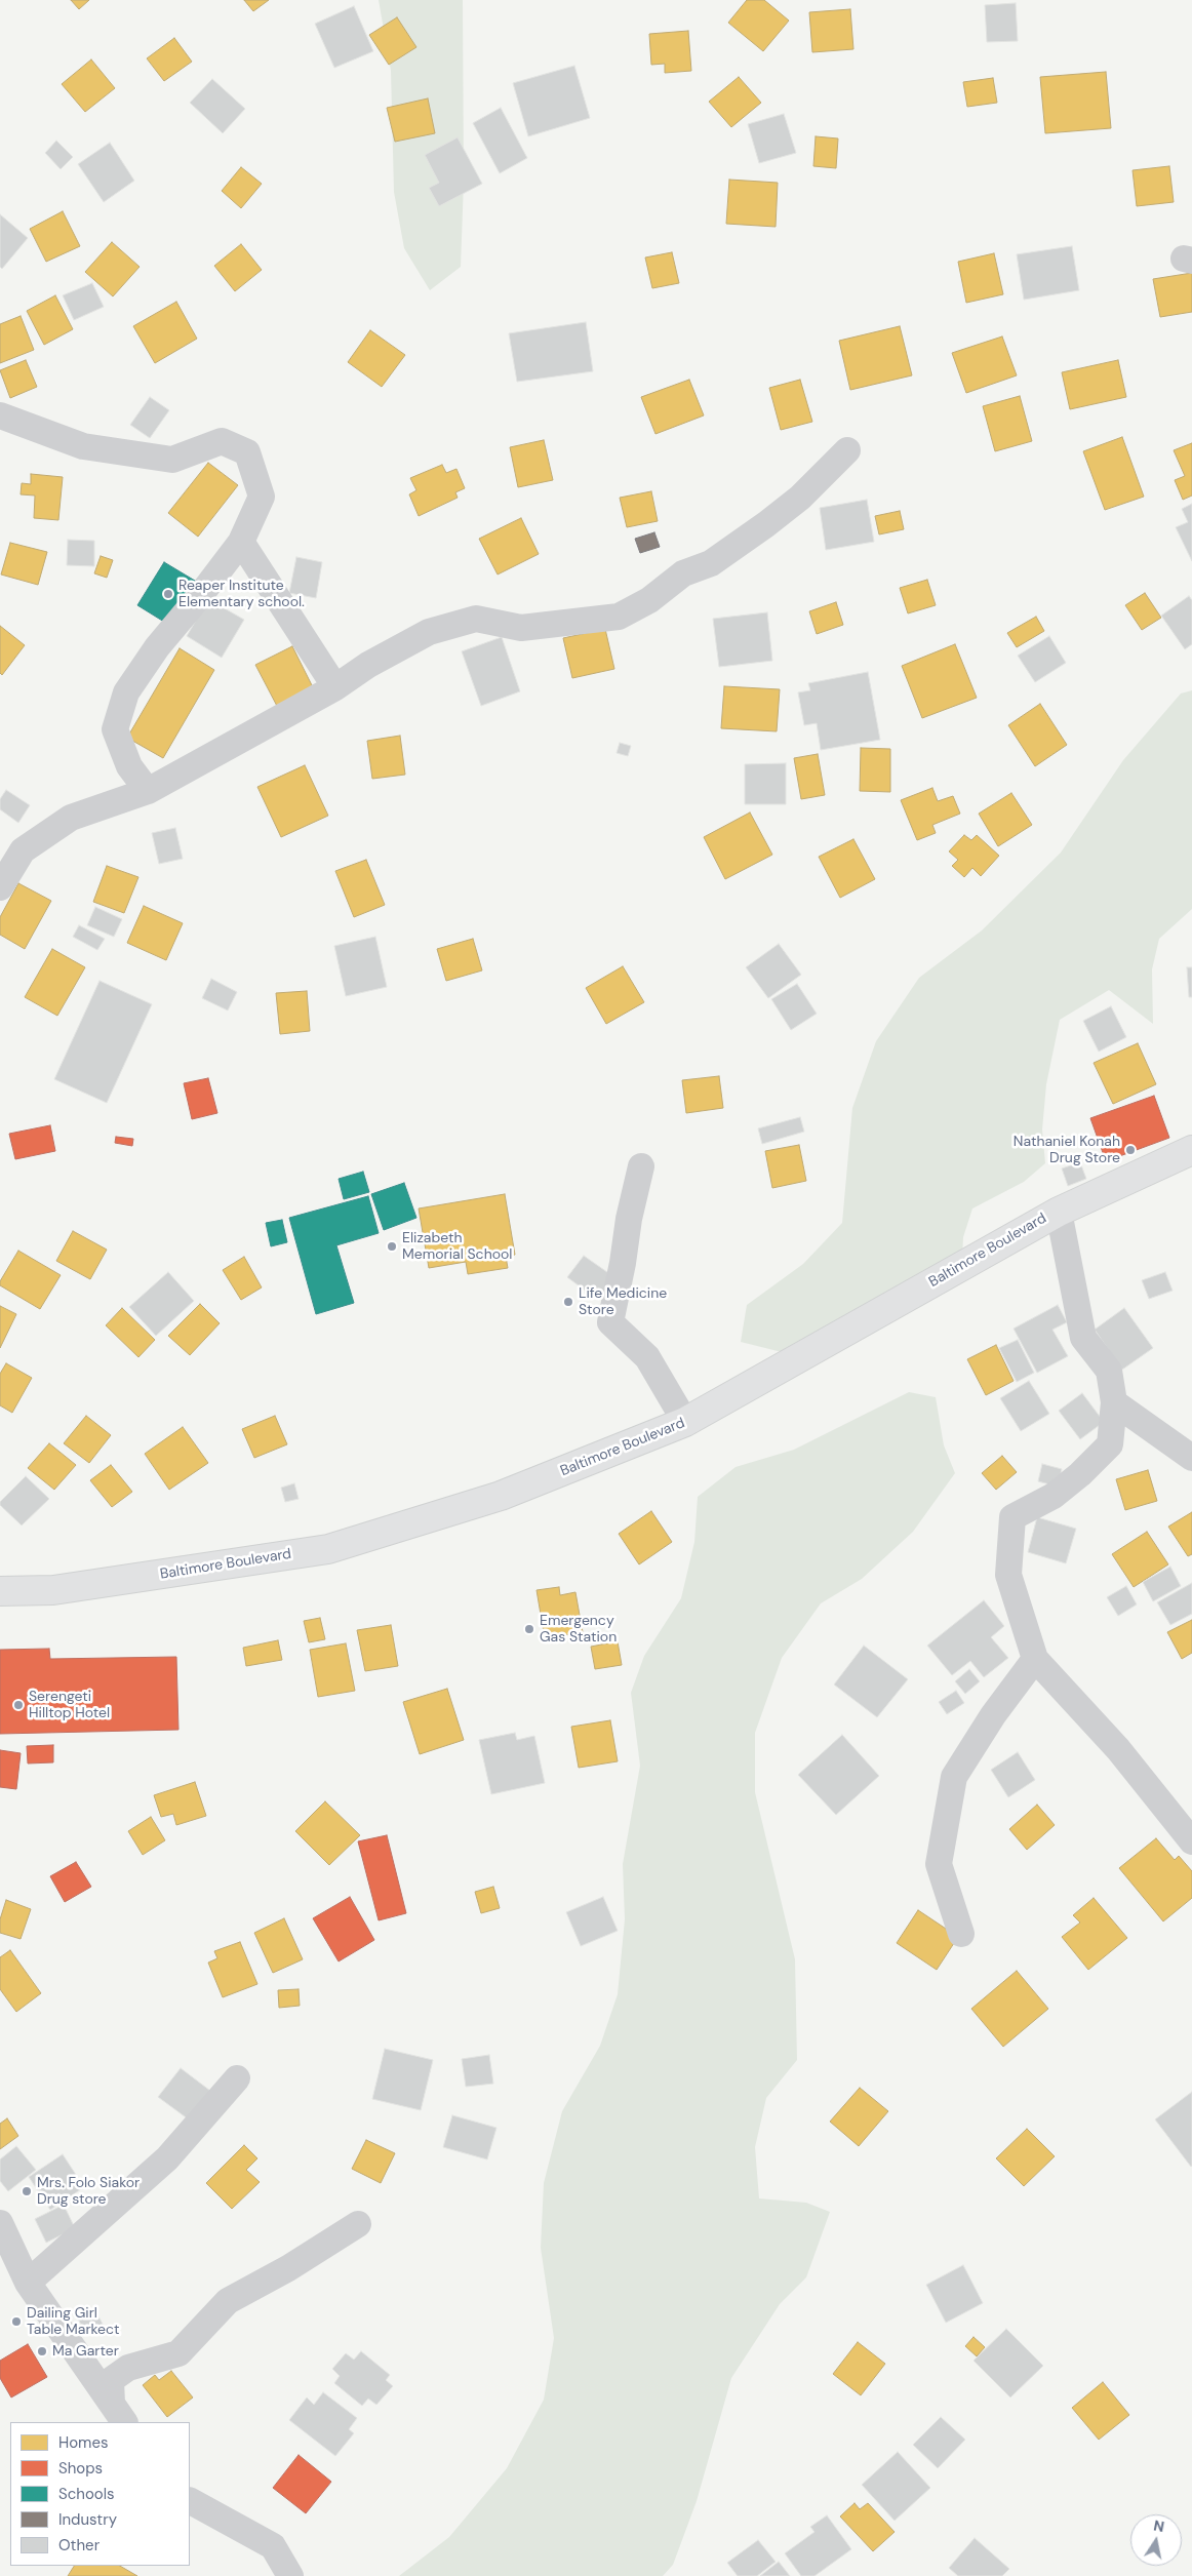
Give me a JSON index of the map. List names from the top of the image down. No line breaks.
{"streets":{"highway":["Baltimore Boulevard"]},"places":["Reaper Institute Elementary school.","Nathaniel Konah Drug Store","Elizabeth Memorial School","Life Medicine Store","Emergency Gas Station","Serengeti Hilltop Hotel","Mrs. Folo Siakor Drug store","Dailing Girl Table Markect","Ma Garter"],"legend":["Homes","Shops","Schools","Industry","Other"],"north":"top"}
